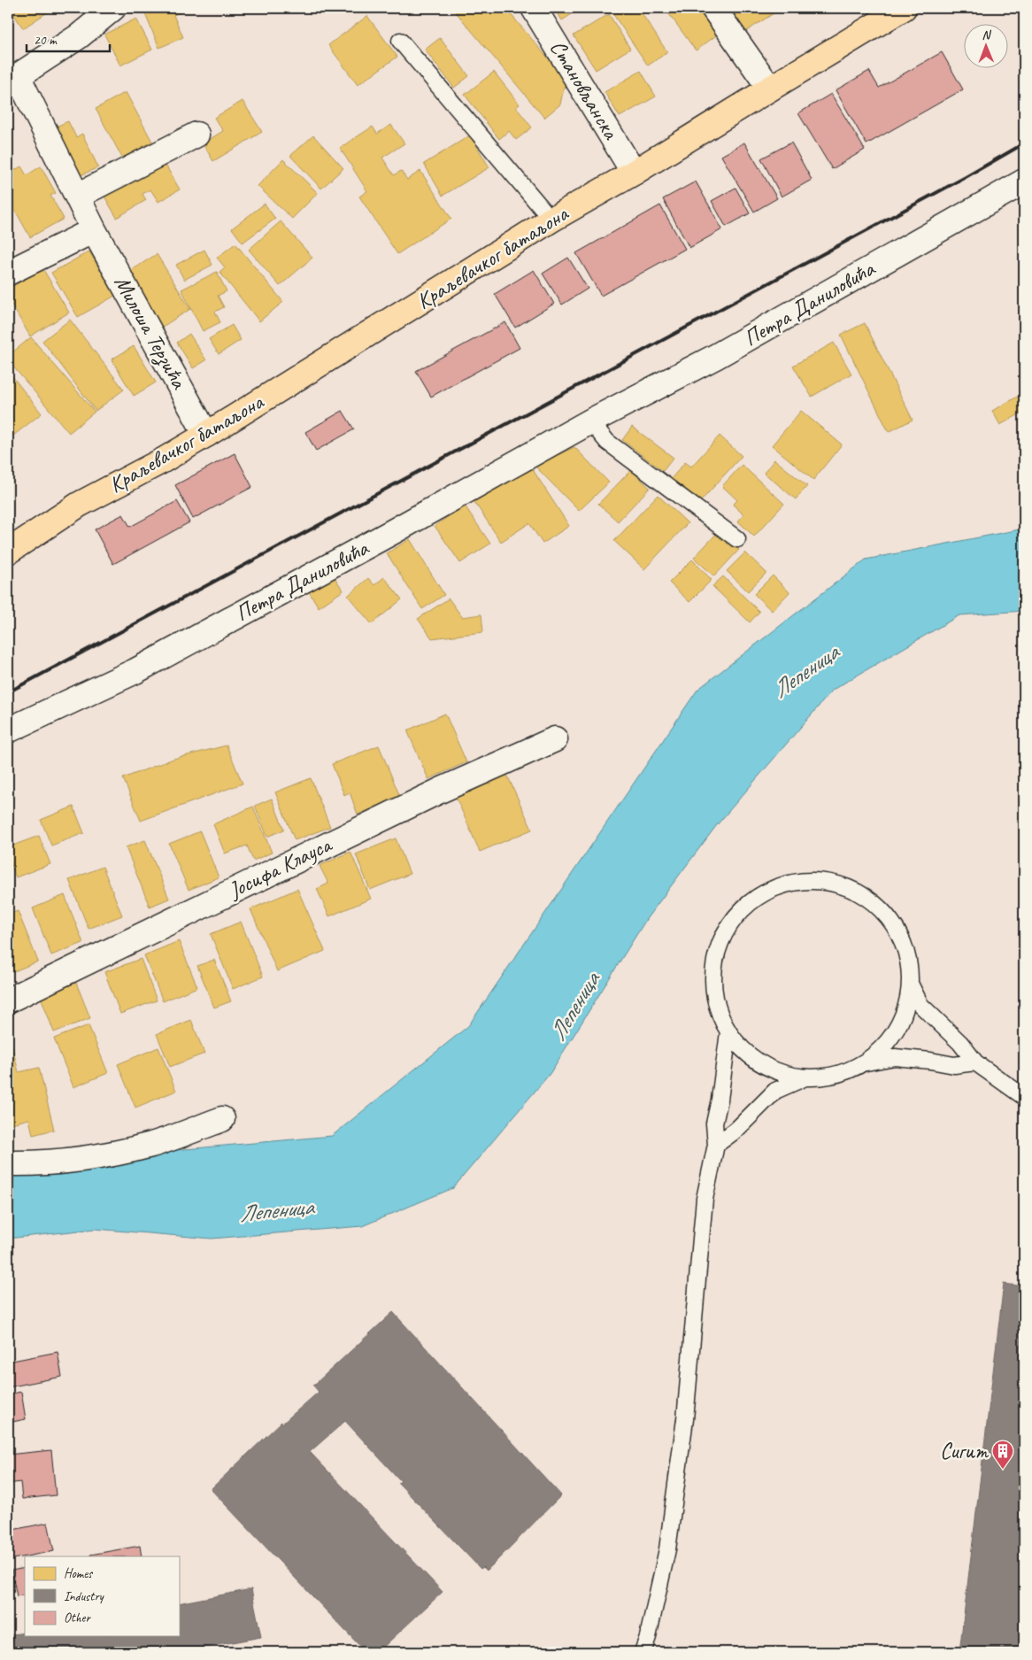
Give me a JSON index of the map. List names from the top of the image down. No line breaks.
{"streets":{"main road":["Краљевачког батаљона"],"street":["Становљанска","Петра Даниловића","Милоша Терзића","Јосифа Клауса"]},"crossings":[["Становљанска","Краљевачког батаљона"],["Краљевачког батаљона","Милоша Терзића"]],"water":["Лепеница"],"places":{"building":["Сигит"]},"legend":["Homes","Industry","Other"],"scale_bar":"20 m","north":"top"}
